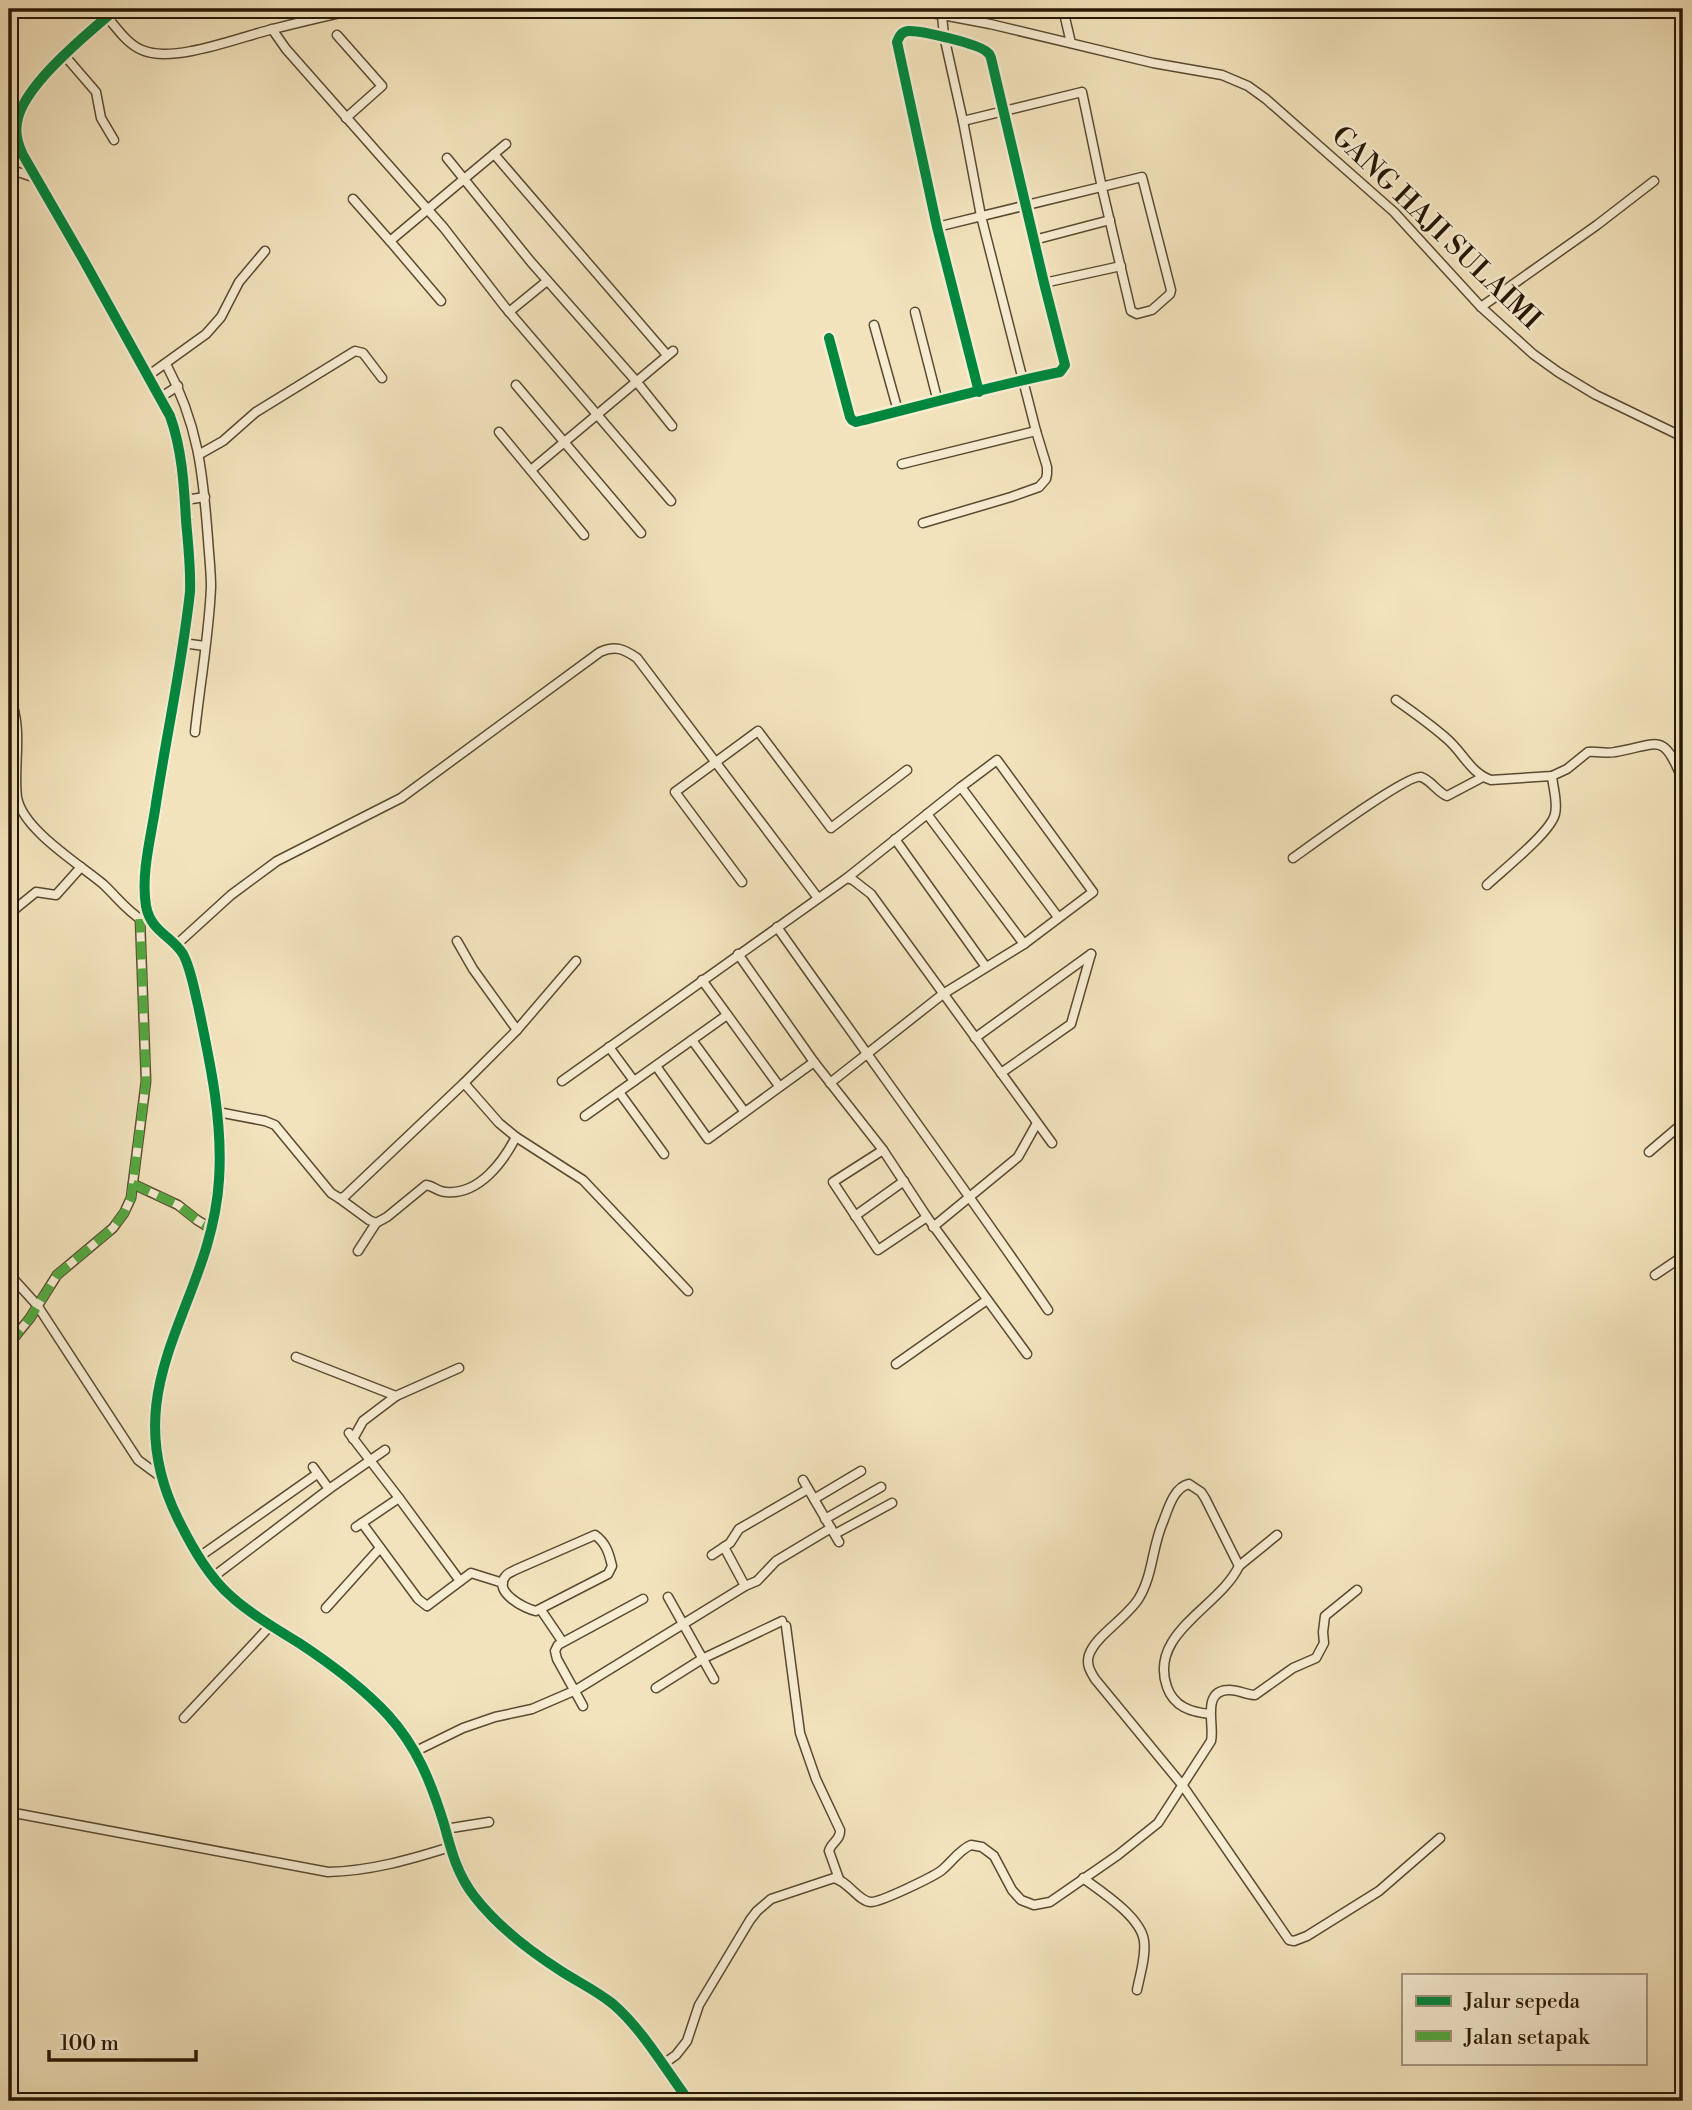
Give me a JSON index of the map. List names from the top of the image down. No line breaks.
{"streets":{"street":["GANG HAJI SULAIMI"]},"legend":["Jalur sepeda","Jalan setapak"],"scale_bar":"100 m"}
